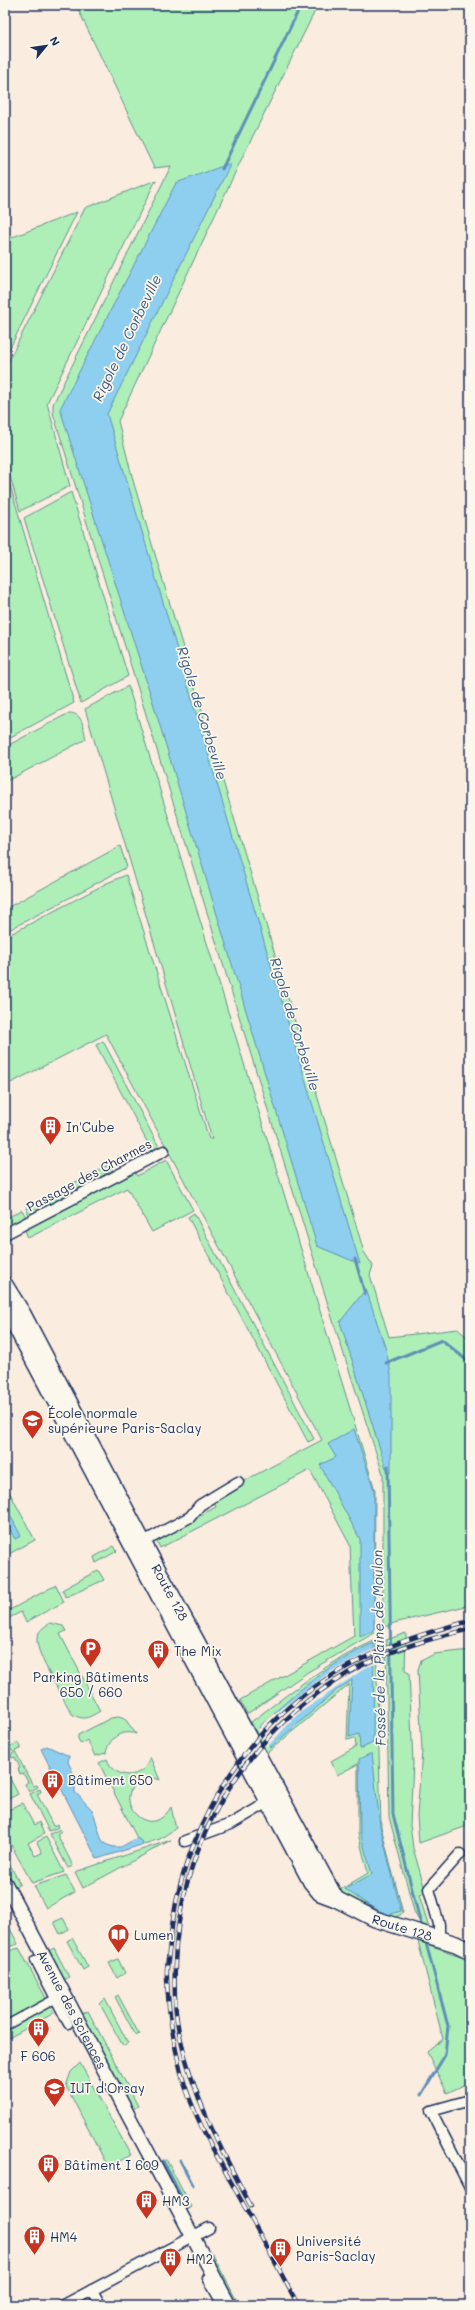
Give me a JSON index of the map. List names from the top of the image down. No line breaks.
{"streets":{"main road":["Route 128"],"street":["Passage des Charmes","Avenue des Sciences"]},"water":["Rigole de Corbeville","Fossé de la Plaine de Moulon"],"places":{"building":["In'Cube","The Mix","Bâtiment 650","F 606","Bâtiment I 609","HM3","HM4","Université Paris-Saclay","HM2"],"school or university":["École normale supérieure Paris-Saclay","IUT d'Orsay"],"parking":["Parking Bâtiments 650 / 660"],"library":["Lumen"]},"north":"top right"}
